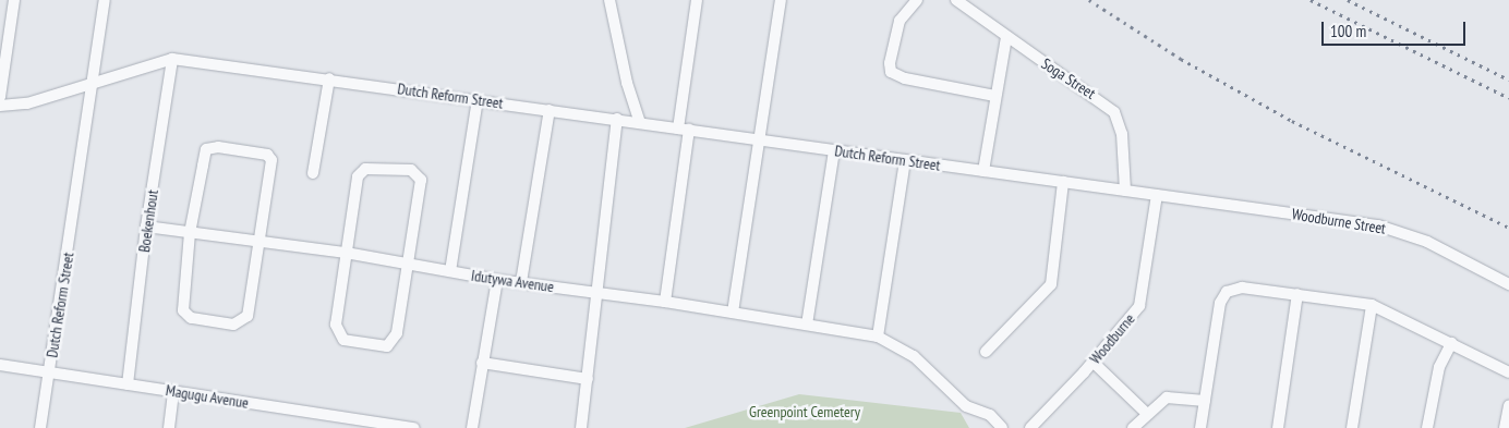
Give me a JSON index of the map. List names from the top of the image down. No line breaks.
{"streets":{"street":["Soga Street","Dutch Reform Street","Boekenhout","Woodburne Street","Idutywa Avenue","Woodburne","Magugu Avenue"]},"crossings":[["Soga Street","Dutch Reform Street"],["Dutch Reform Street","Boekenhout"],["Dutch Reform Street","Woodburne Street"],["Dutch Reform Street","Woodburne"],["Dutch Reform Street","Magugu Avenue"],["Boekenhout","Idutywa Avenue"],["Boekenhout","Magugu Avenue"],["Woodburne Street","Woodburne"]],"parks":["Greenpoint Cemetery"],"scale_bar":"100 m"}
